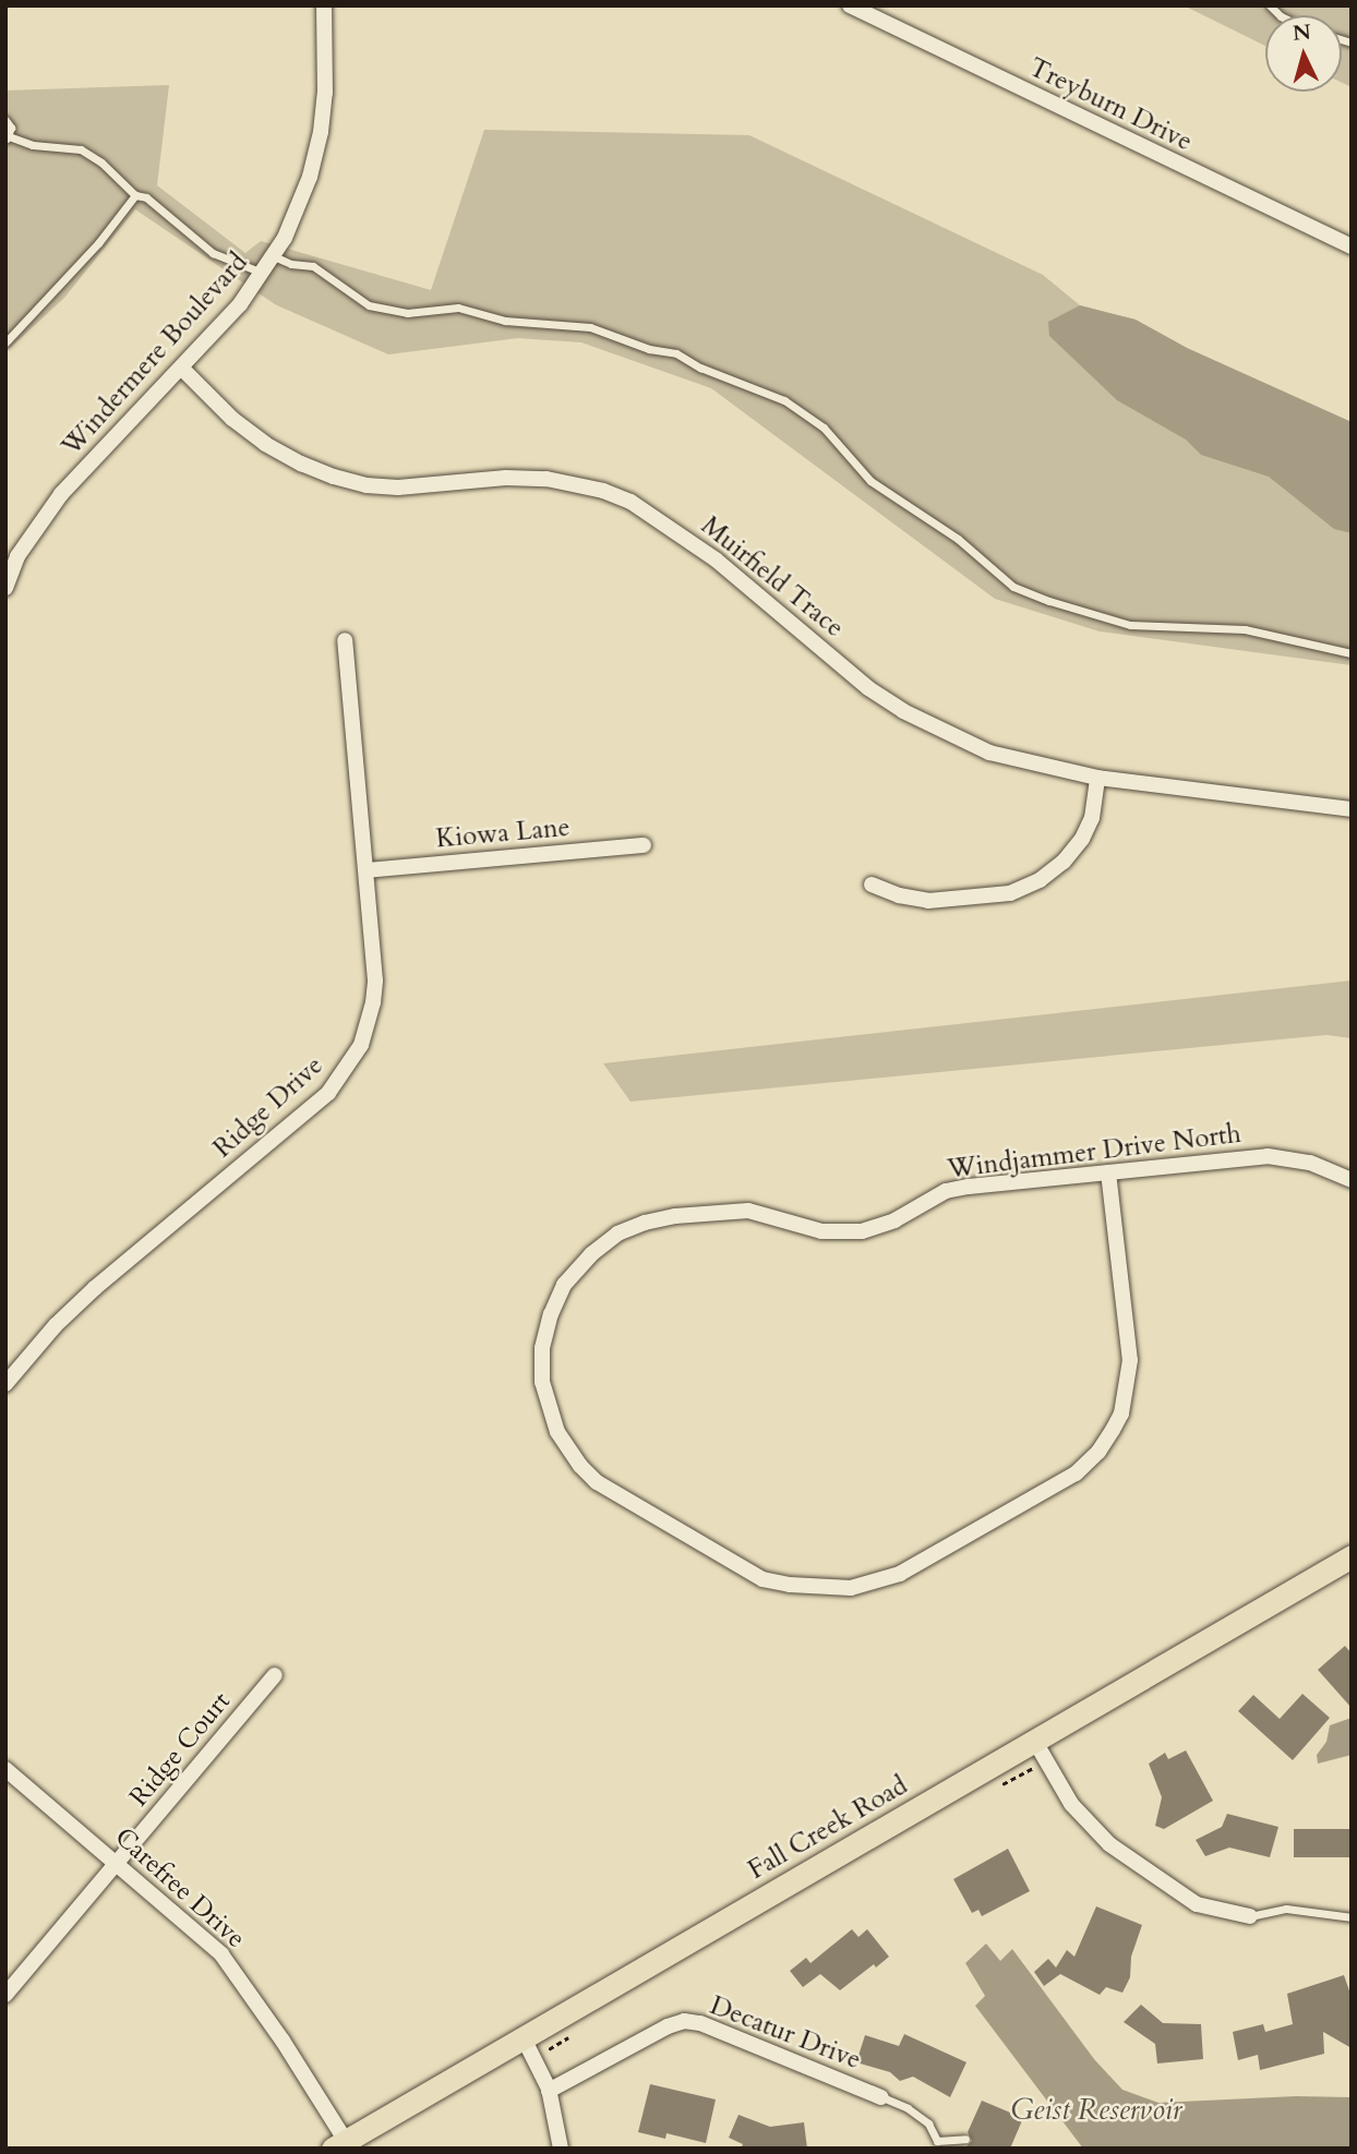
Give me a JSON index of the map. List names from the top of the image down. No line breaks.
{"streets":{"main road":["Fall Creek Road"],"street":["Treyburn Drive","Windermere Boulevard","Muirfield Trace","Kiowa Lane","Ridge Drive","Windjammer Drive North","Ridge Court","Carefree Drive","Decatur Drive"]},"crossings":[["Windermere Boulevard","Muirfield Trace"],["Kiowa Lane","Ridge Drive"],["Ridge Court","Carefree Drive"],["Fall Creek Road","Carefree Drive"]],"water":["Geist Reservoir"],"north":"top"}
